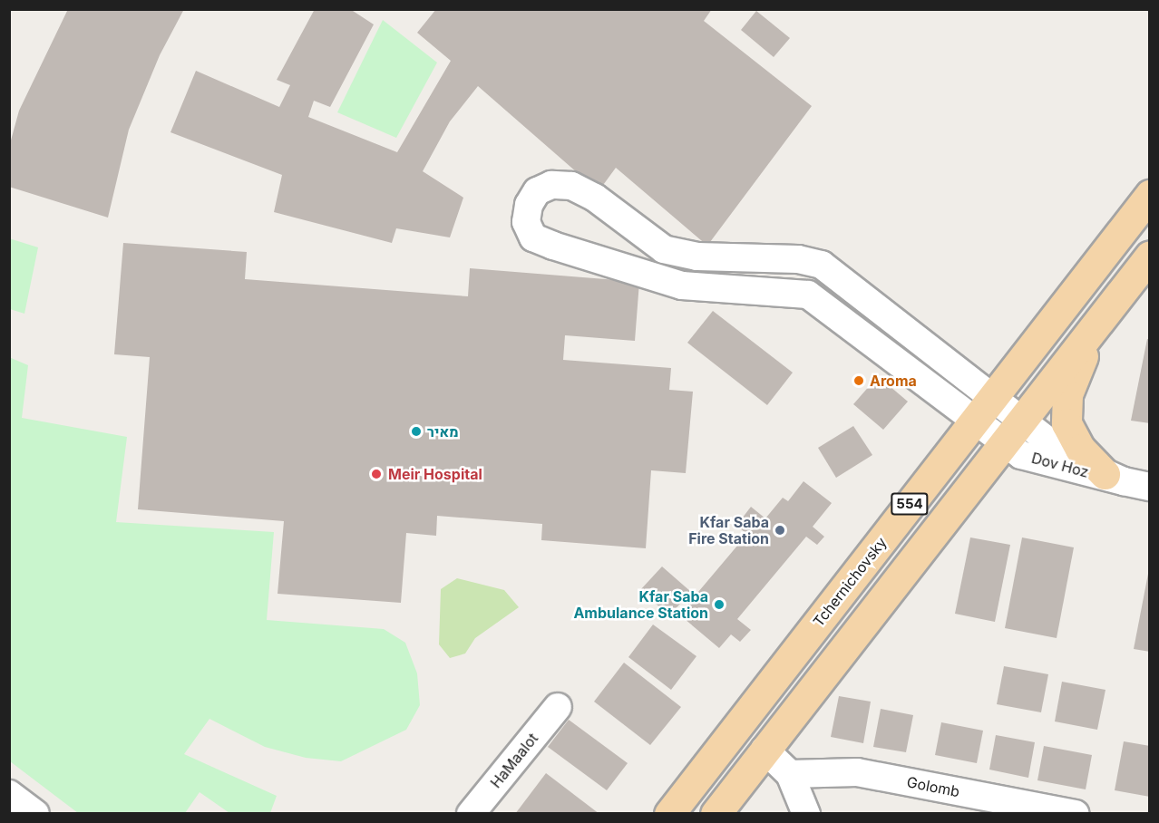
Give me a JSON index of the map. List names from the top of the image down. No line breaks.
{"streets":{"main road":["554","Tchernichovsky"],"street":["Dov Hoz","HaMaalot","Golomb"]},"crossings":[["Dov Hoz","554"],["Dov Hoz","Tchernichovsky"]],"places":["Aroma","מאיר","Meir Hospital","Kfar Saba Fire Station","Kfar Saba Ambulance Station"]}
